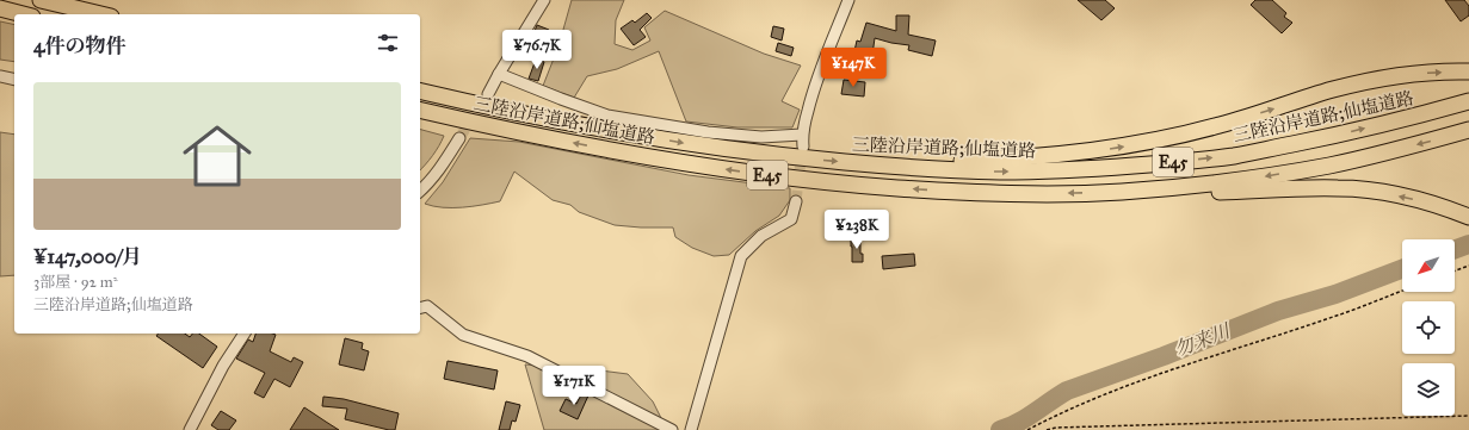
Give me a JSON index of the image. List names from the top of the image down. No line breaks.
{"streets":{"highway":["三陸沿岸道路;仙塩道路","E45"]},"water":["勿来川"],"north":"bottom left","page":{"heading":"4件の物件","price":["¥76.7K","¥147K","¥238K","¥171K"],"list":[{"name":"¥147,000/月","note":"3部屋 · 92 m² · 三陸沿岸道路;仙塩道路"}]}}
